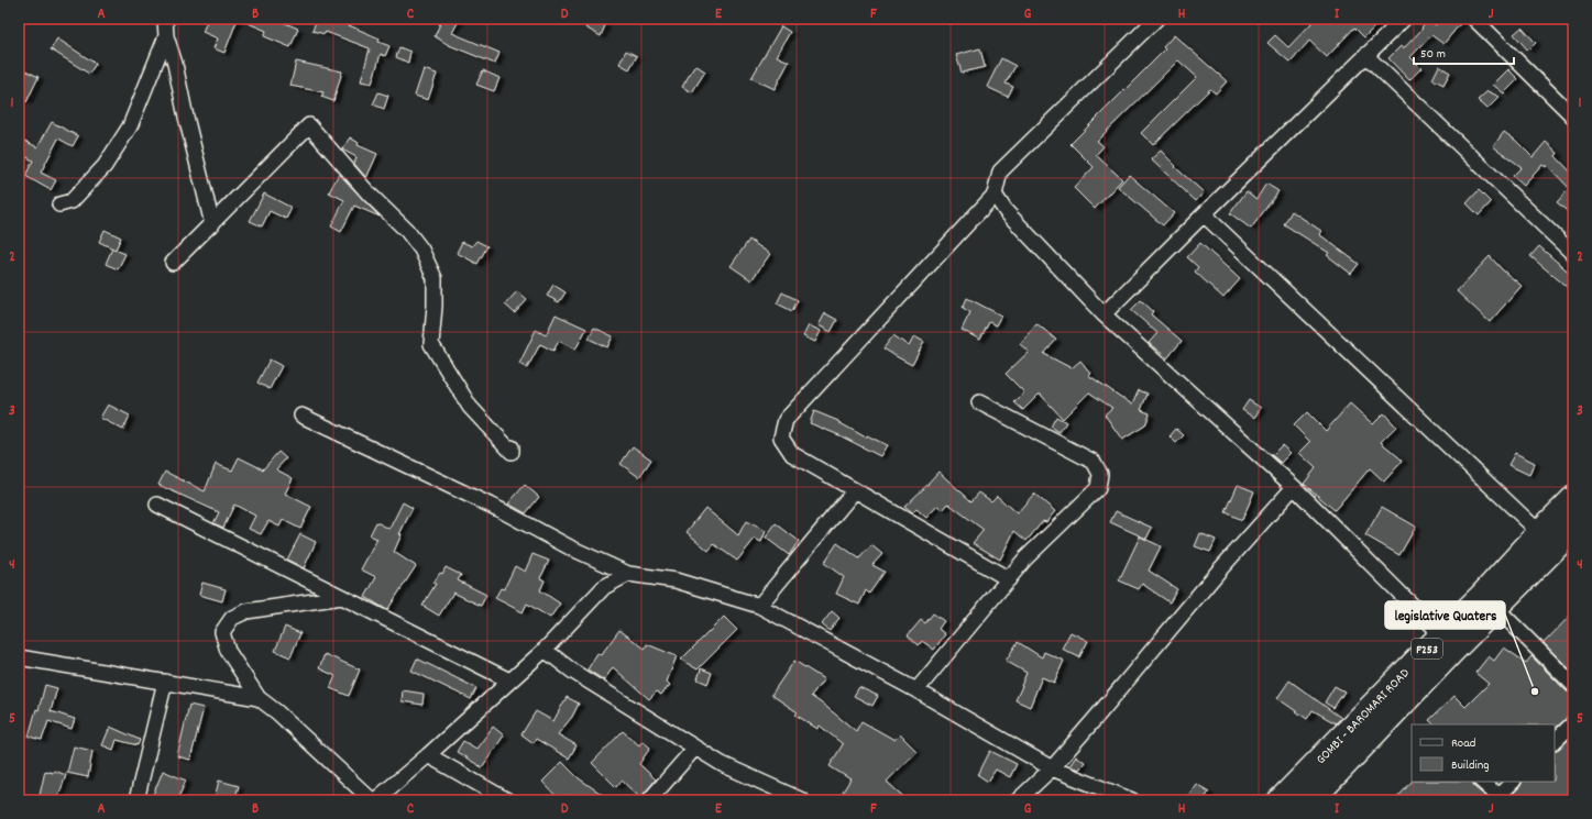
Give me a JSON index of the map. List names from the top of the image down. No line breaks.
{"streets":{"main road":["F253","GOMBI - BAROMARI ROAD"]},"places":["legislative Quaters"],"legend":["Road","Building"],"scale_bar":"50 m","grid":{"columns":["A","B","C","D","E","F","G","H","I","J"],"rows":["1","2","3","4","5"]}}
